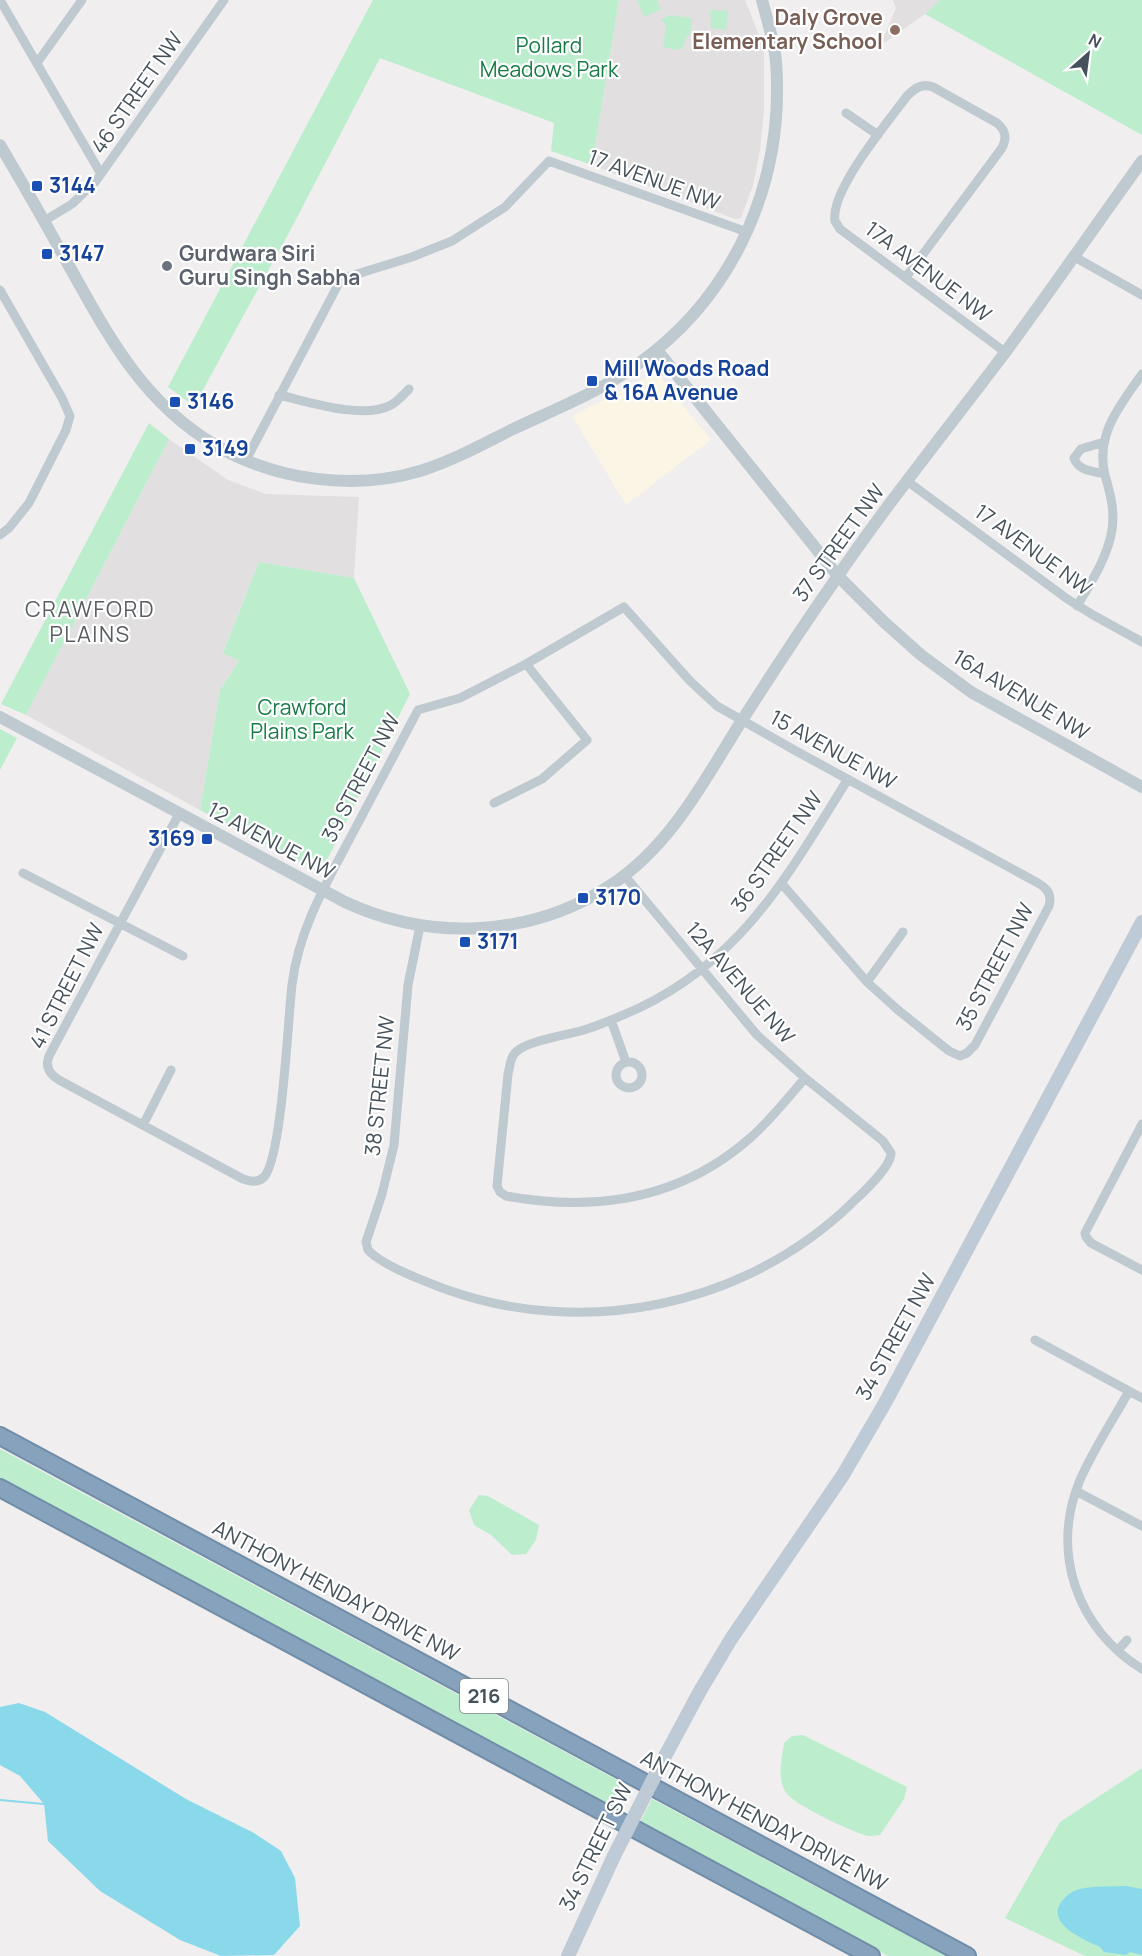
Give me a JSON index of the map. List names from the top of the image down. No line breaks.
{"streets":{"highway":["ANTHONY HENDAY DRIVE NW","216"],"main road":["34 STREET NW","34 STREET SW"],"street":["46 STREET NW","17 AVENUE NW","17A AVENUE NW","37 STREET NW","16A AVENUE NW","15 AVENUE NW","39 STREET NW","12 AVENUE NW","36 STREET NW","35 STREET NW","12A AVENUE NW","41 STREET NW","38 STREET NW"]},"crossings":[["17 AVENUE NW","37 STREET NW"],["17A AVENUE NW","37 STREET NW"],["37 STREET NW","16A AVENUE NW"],["37 STREET NW","15 AVENUE NW"],["37 STREET NW","12 AVENUE NW"],["37 STREET NW","12A AVENUE NW"],["15 AVENUE NW","39 STREET NW"],["15 AVENUE NW","36 STREET NW"],["15 AVENUE NW","35 STREET NW"],["39 STREET NW","12 AVENUE NW"],["39 STREET NW","41 STREET NW"],["12 AVENUE NW","41 STREET NW"],["12 AVENUE NW","38 STREET NW"],["36 STREET NW","12A AVENUE NW"],["12A AVENUE NW","38 STREET NW"],["34 STREET NW","34 STREET SW"]],"districts":["CRAWFORD PLAINS"],"parks":["Pollard Meadows Park","Crawford Plains Park"],"places":{"other":["Daly Grove Elementary School","Gurdwara Siri Guru Singh Sabha"],"transit":["3144","3147","Mill Woods Road & 16A Avenue","3146","3149","3169","3170","3171"]},"north":"top right"}
